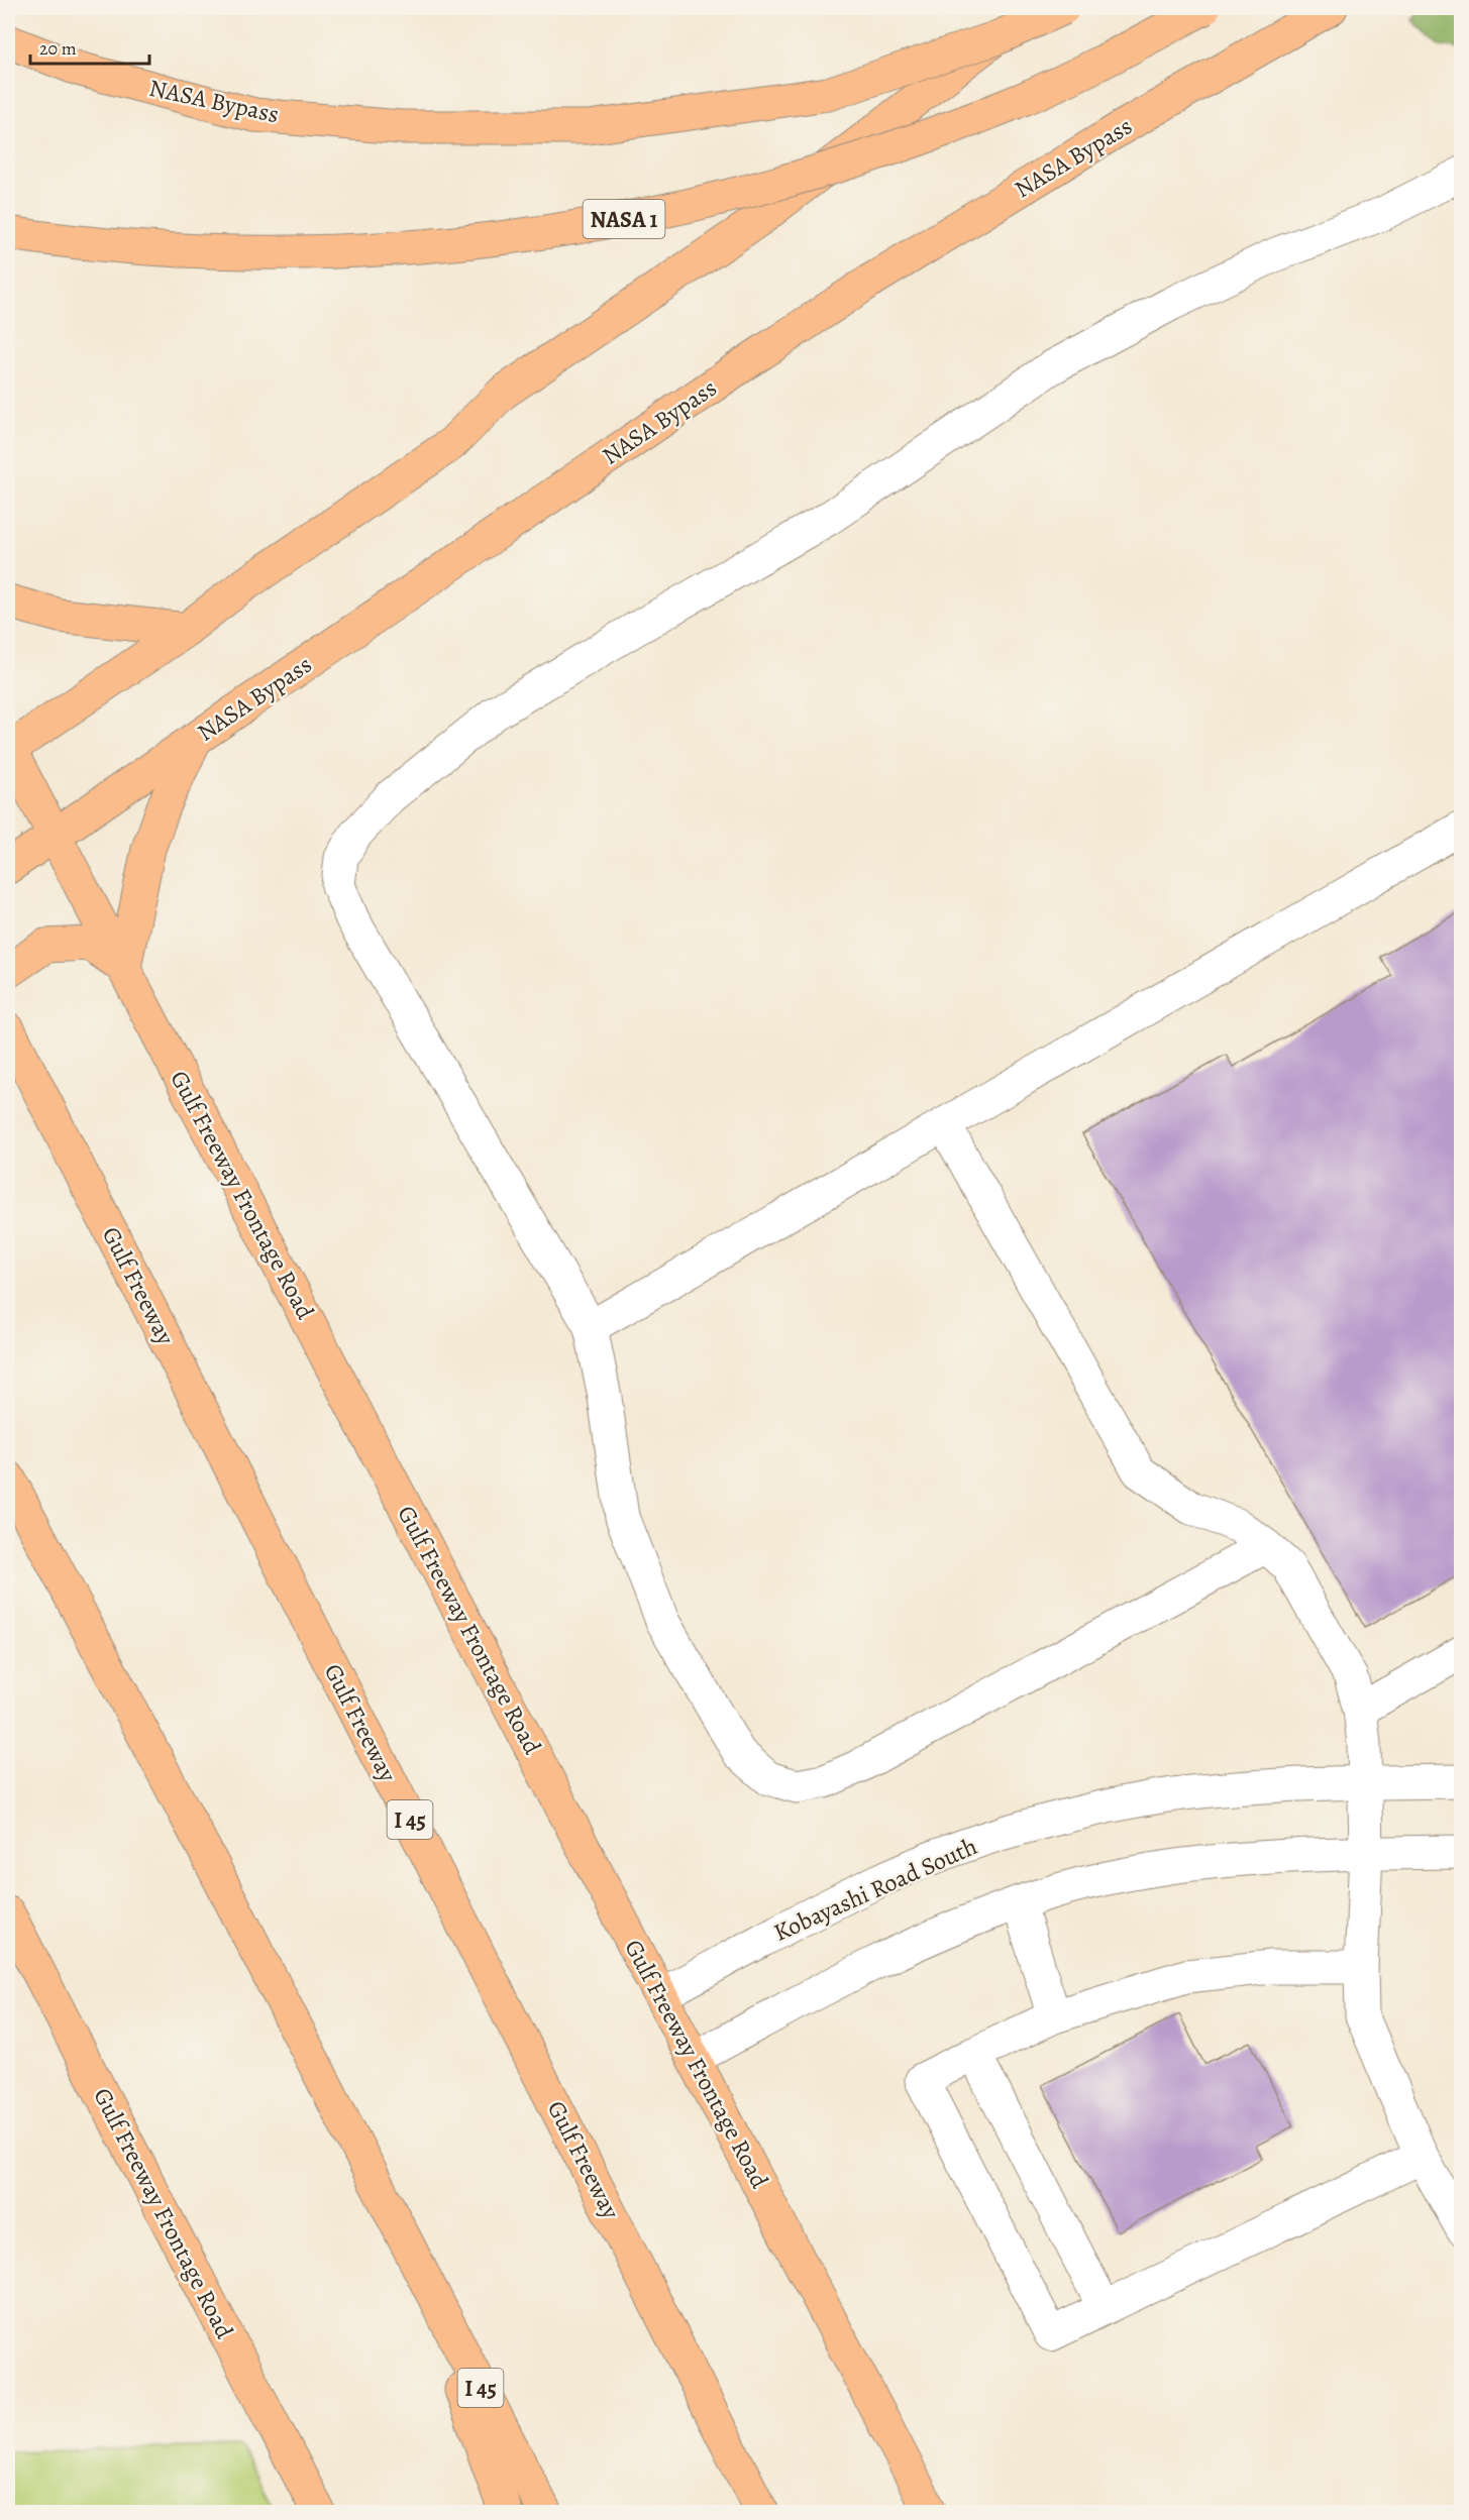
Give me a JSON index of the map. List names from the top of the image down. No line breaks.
{"streets":{"main road":["NASA Bypass","NASA 1","Gulf Freeway Frontage Road","Gulf Freeway","I 45"],"street":["Kobayashi Road South"]},"crossings":[["NASA Bypass","Gulf Freeway Frontage Road"],["Gulf Freeway Frontage Road","Kobayashi Road South"]],"scale_bar":"20 m"}
